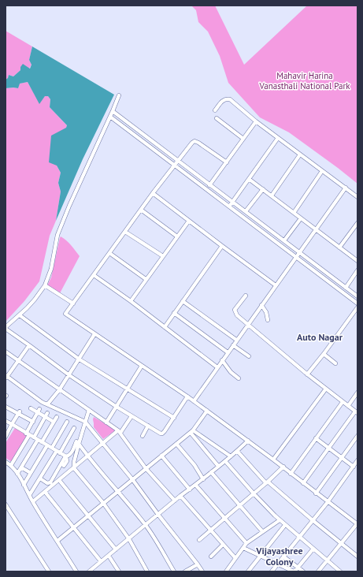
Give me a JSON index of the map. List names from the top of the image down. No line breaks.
{"districts":["Auto Nagar","Vijayashree Colony"],"parks":["Mahavir Harina Vanasthali National Park"]}
